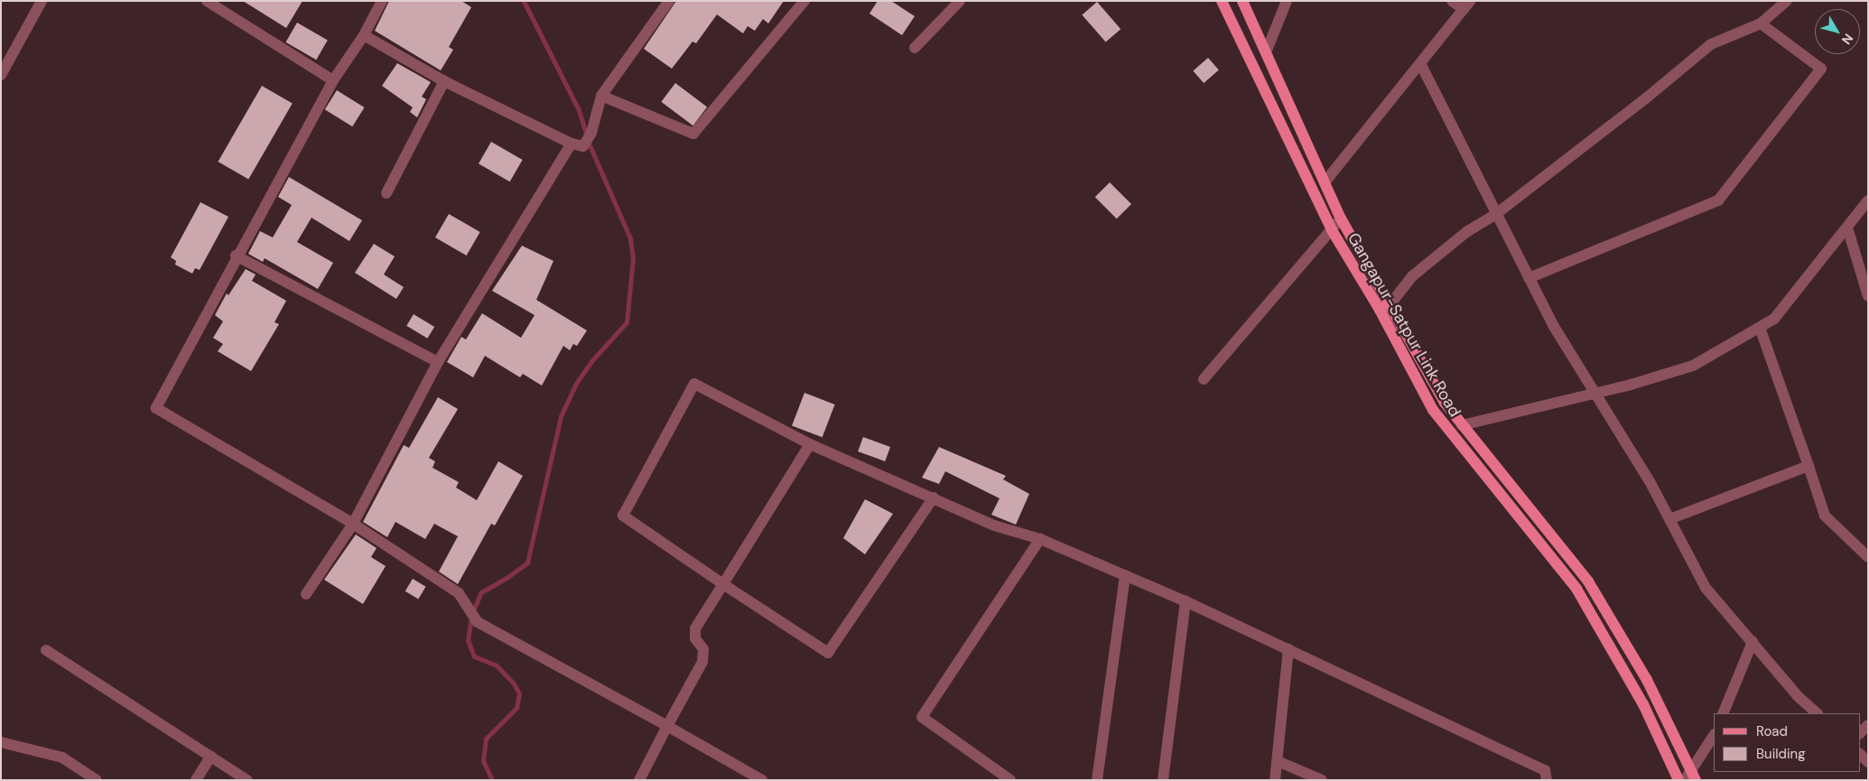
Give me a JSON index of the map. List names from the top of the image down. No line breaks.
{"streets":{"main road":["Gangapur-Satpur Link Road"]},"legend":["Road","Building"],"north":"bottom right"}
